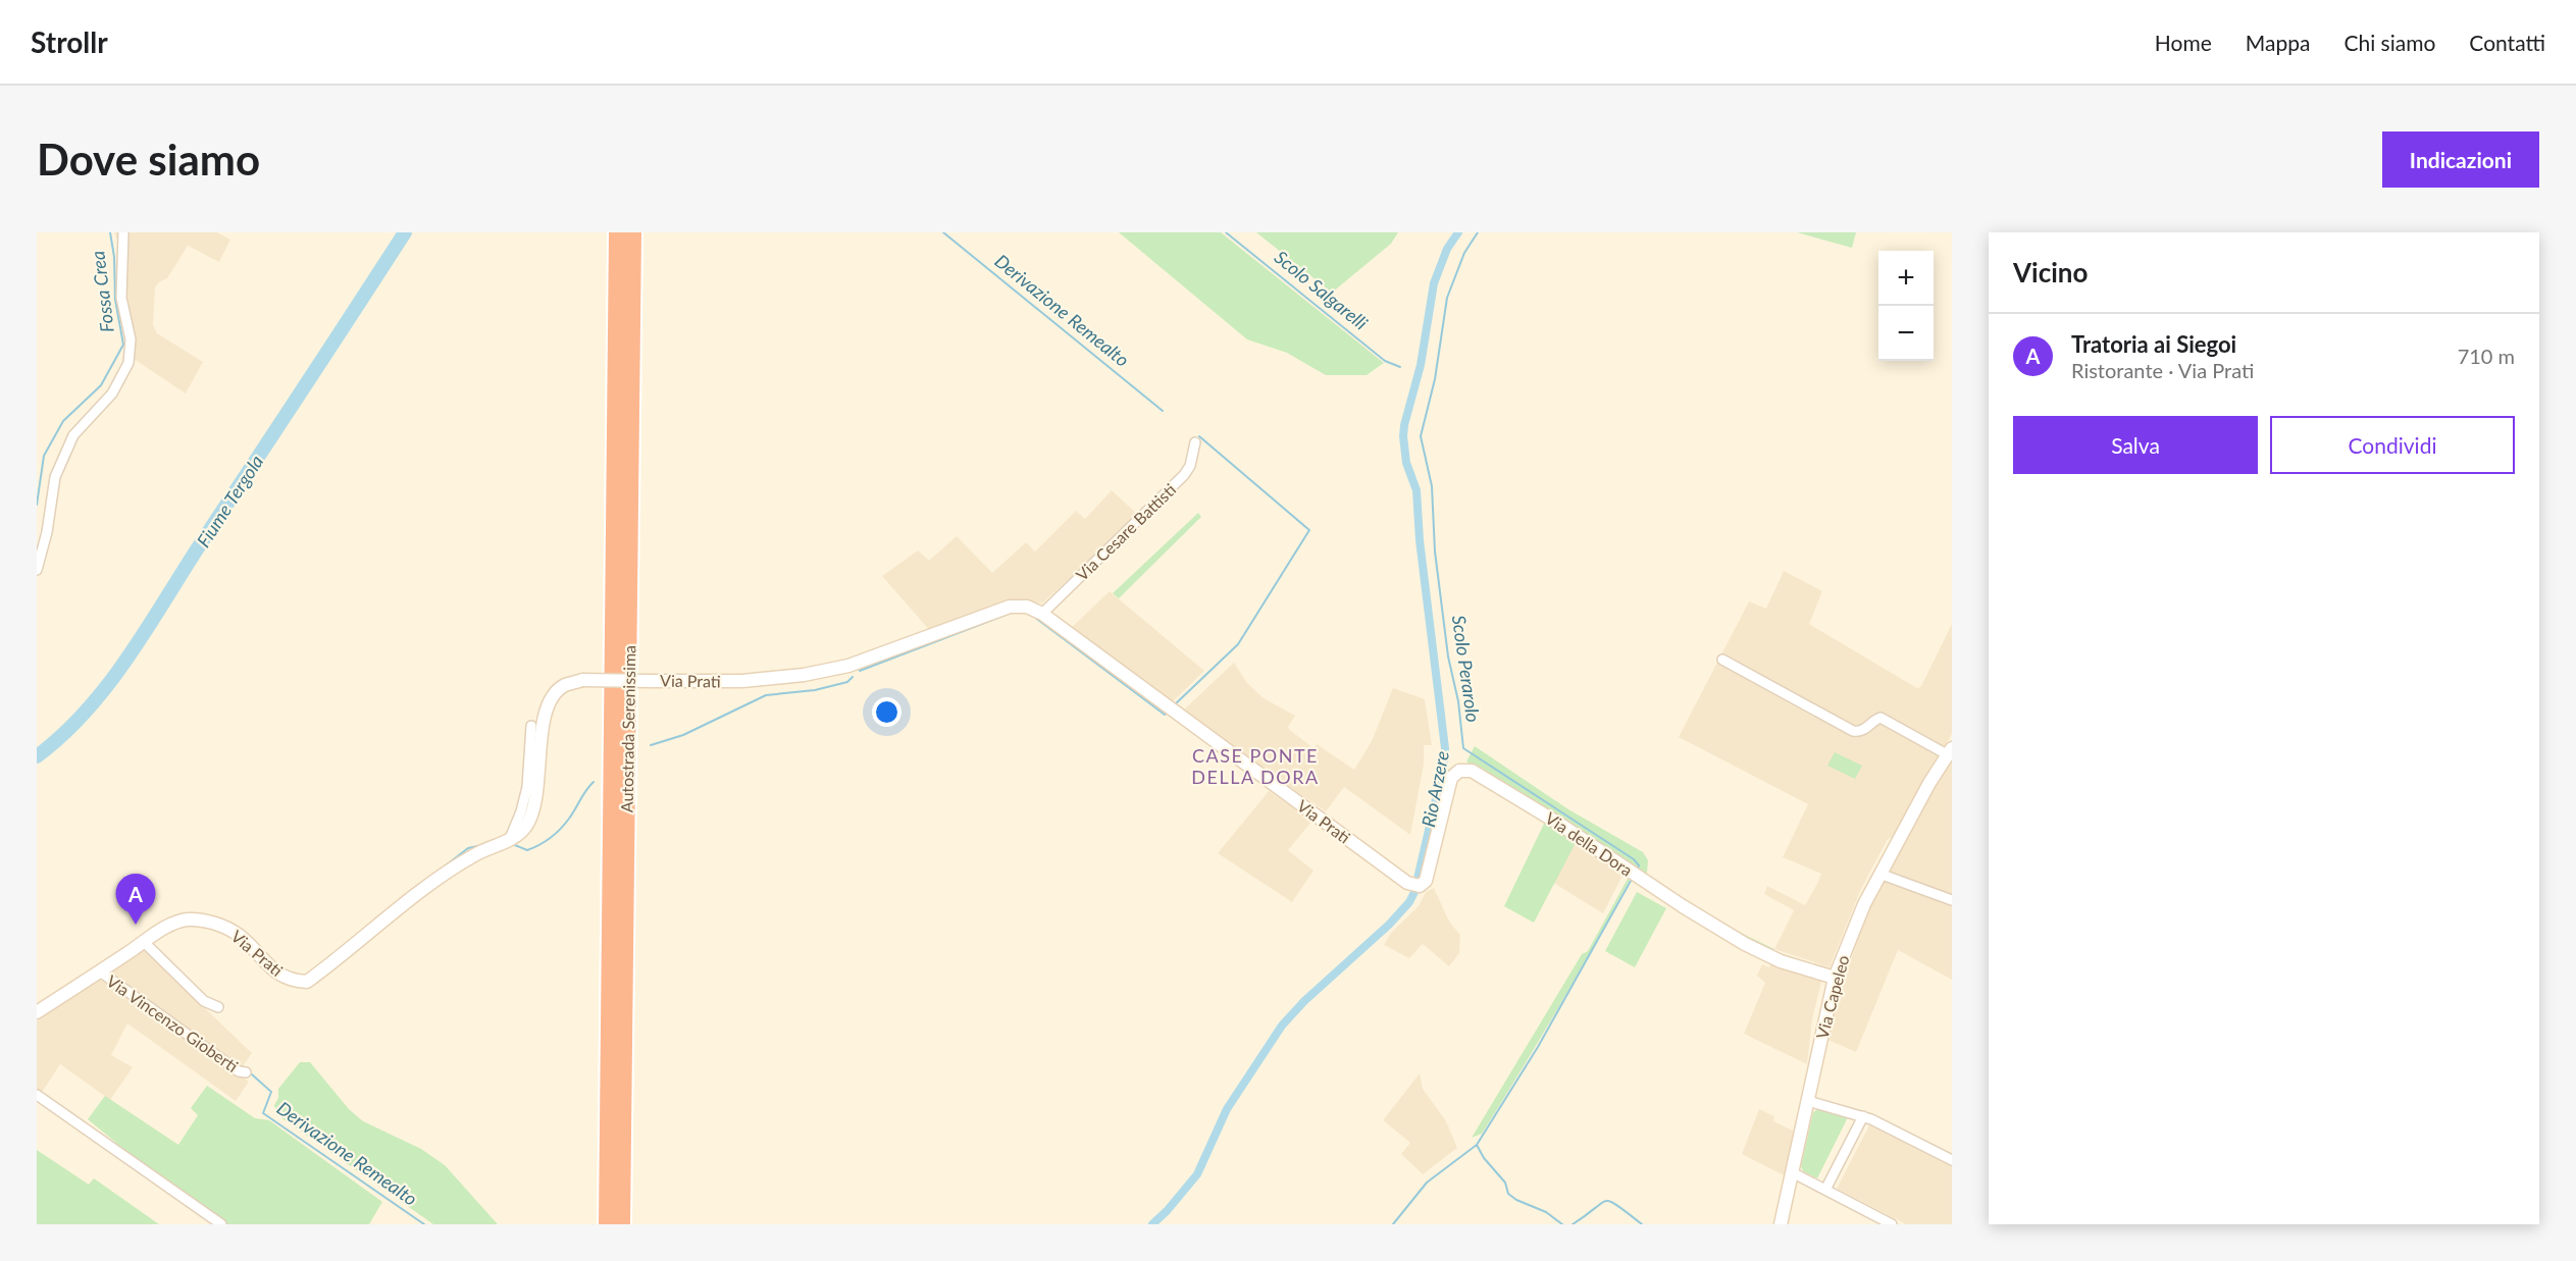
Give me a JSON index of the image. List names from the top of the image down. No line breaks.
{"streets":{"highway":["Autostrada Serenissima"],"street":["Via Cesare Battisti","Via Prati","Via della Dora","Via Capeleo","Via Vincenzo Gioberti"]},"crossings":[["Via Cesare Battisti","Via Prati"],["Via Prati","Via della Dora"],["Via Prati","Via Vincenzo Gioberti"],["Via della Dora","Via Capeleo"]],"districts":["CASE PONTE DELLA DORA"],"water":["Scolo Salgarelli","Fossa Crea","Derivazione Remealto","Fiume Tergola","Scolo Perarolo","Rio Arzere"],"page":{"header":"Strollr","nav":["Home","Mappa","Chi siamo","Contatti"],"buttons":["Indicazioni",["Salva","Condividi"]],"title":"Dove siamo","heading":"Vicino","map_buttons":["+","−"],"list":[{"mark":"A","name":"Tratoria ai Siegoi","note":"Ristorante · Via Prati","value":"710 m"}],"pins":"A"}}
